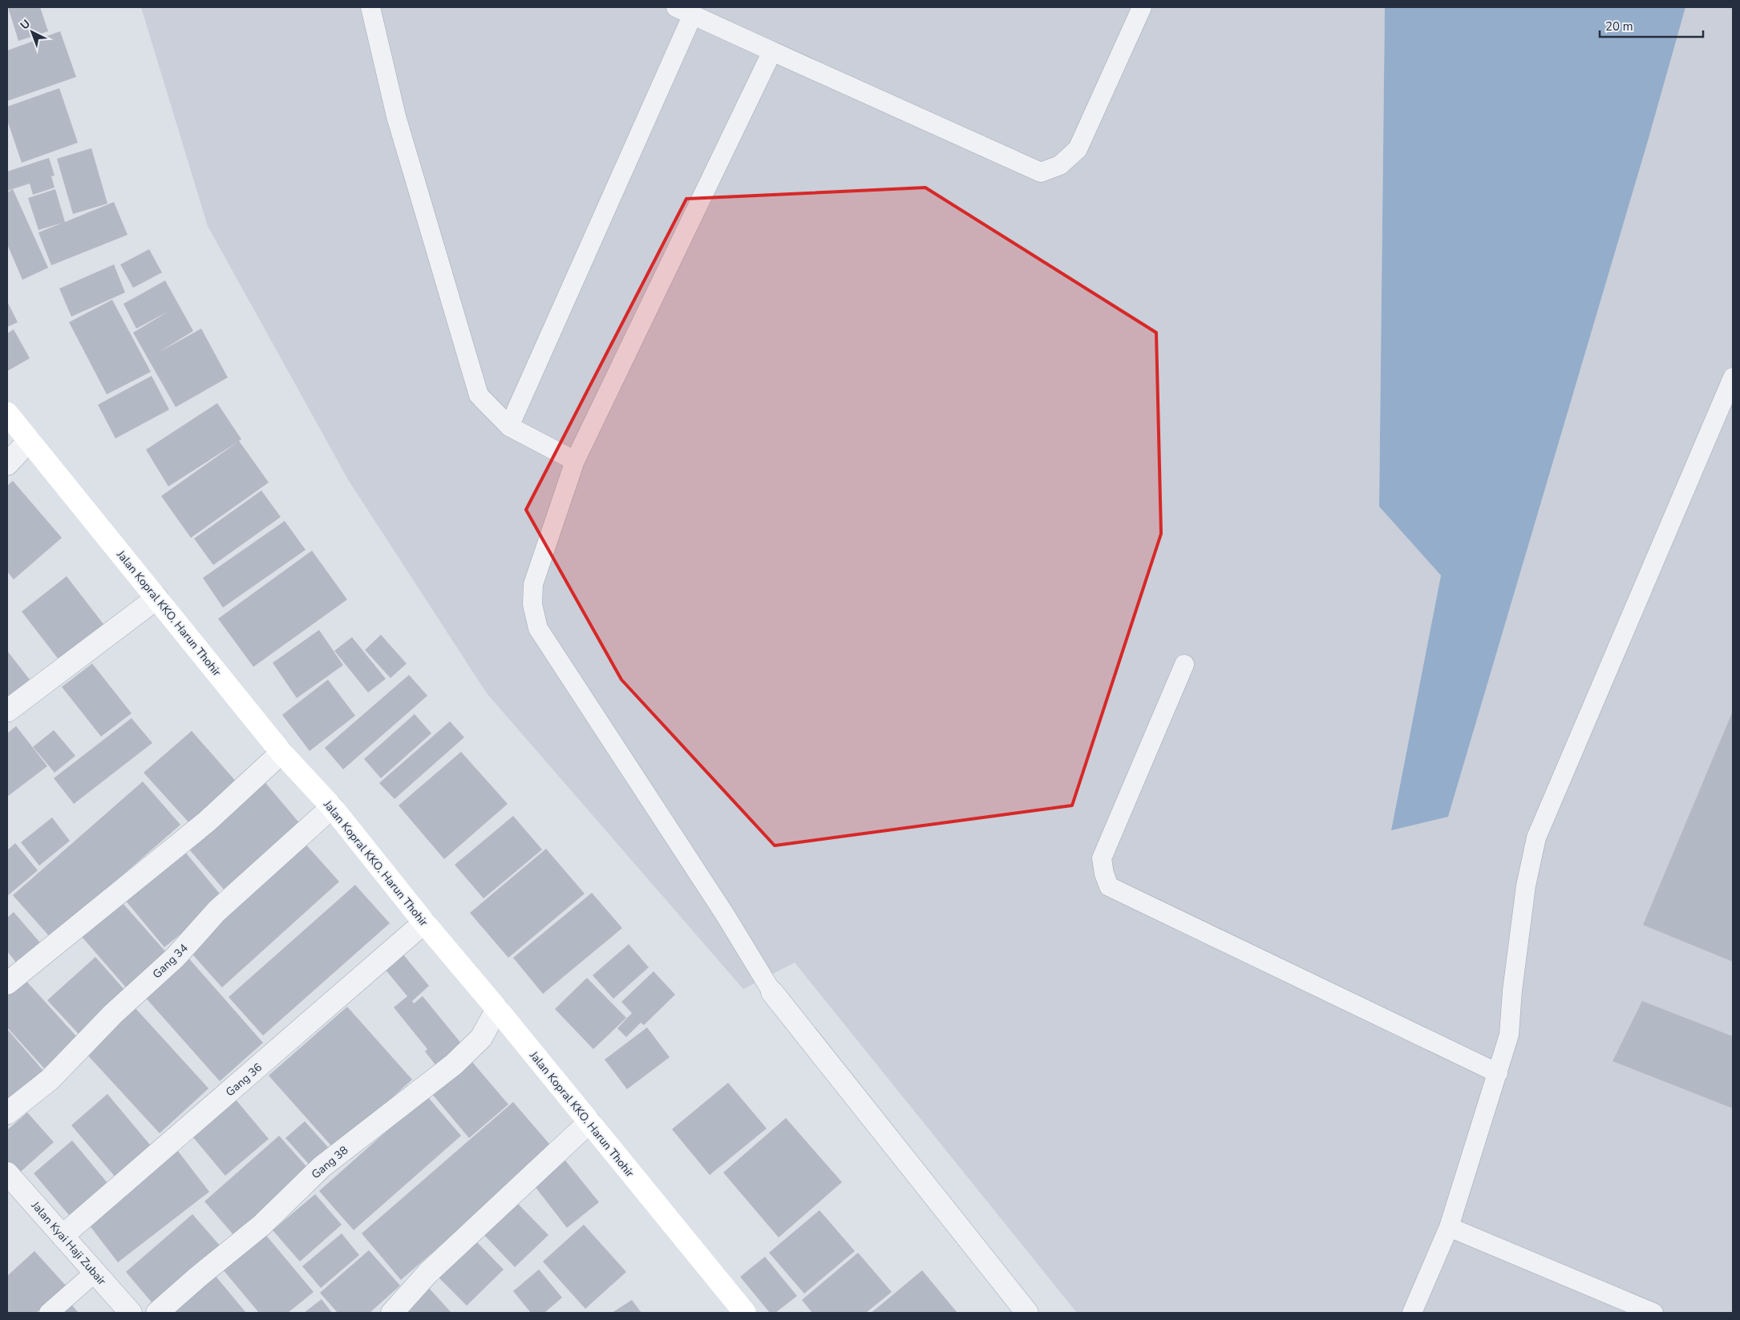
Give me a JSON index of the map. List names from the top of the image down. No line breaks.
{"streets":{"main road":["Jalan Kopral KKO. Harun Thohir"],"street":["Gang 34","Gang 36","Gang 38","Jalan Kyai Haji Zubair"]},"crossings":[["Jalan Kopral KKO. Harun Thohir","Gang 34"],["Jalan Kopral KKO. Harun Thohir","Gang 36"],["Jalan Kopral KKO. Harun Thohir","Gang 38"],["Gang 36","Jalan Kyai Haji Zubair"]],"scale_bar":"20 m","north":"top left"}
